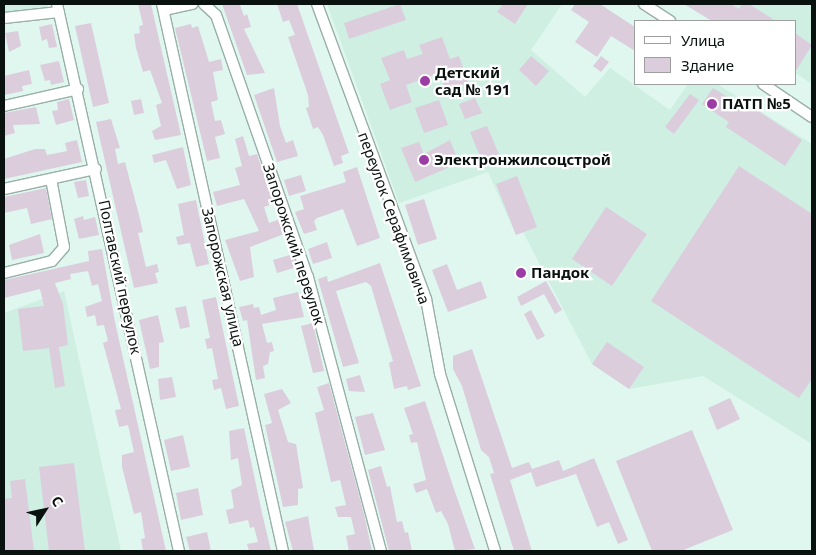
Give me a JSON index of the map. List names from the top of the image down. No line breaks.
{"streets":{"street":["переулок Серафимовича","Запорожский переулок","Полтавский переулок","Запорожская улица"]},"places":["Детский сад № 191","ПАТП №5","Электронжилсоцстрой","Пандок"],"legend":["Улица","Здание"],"north":"top right"}
